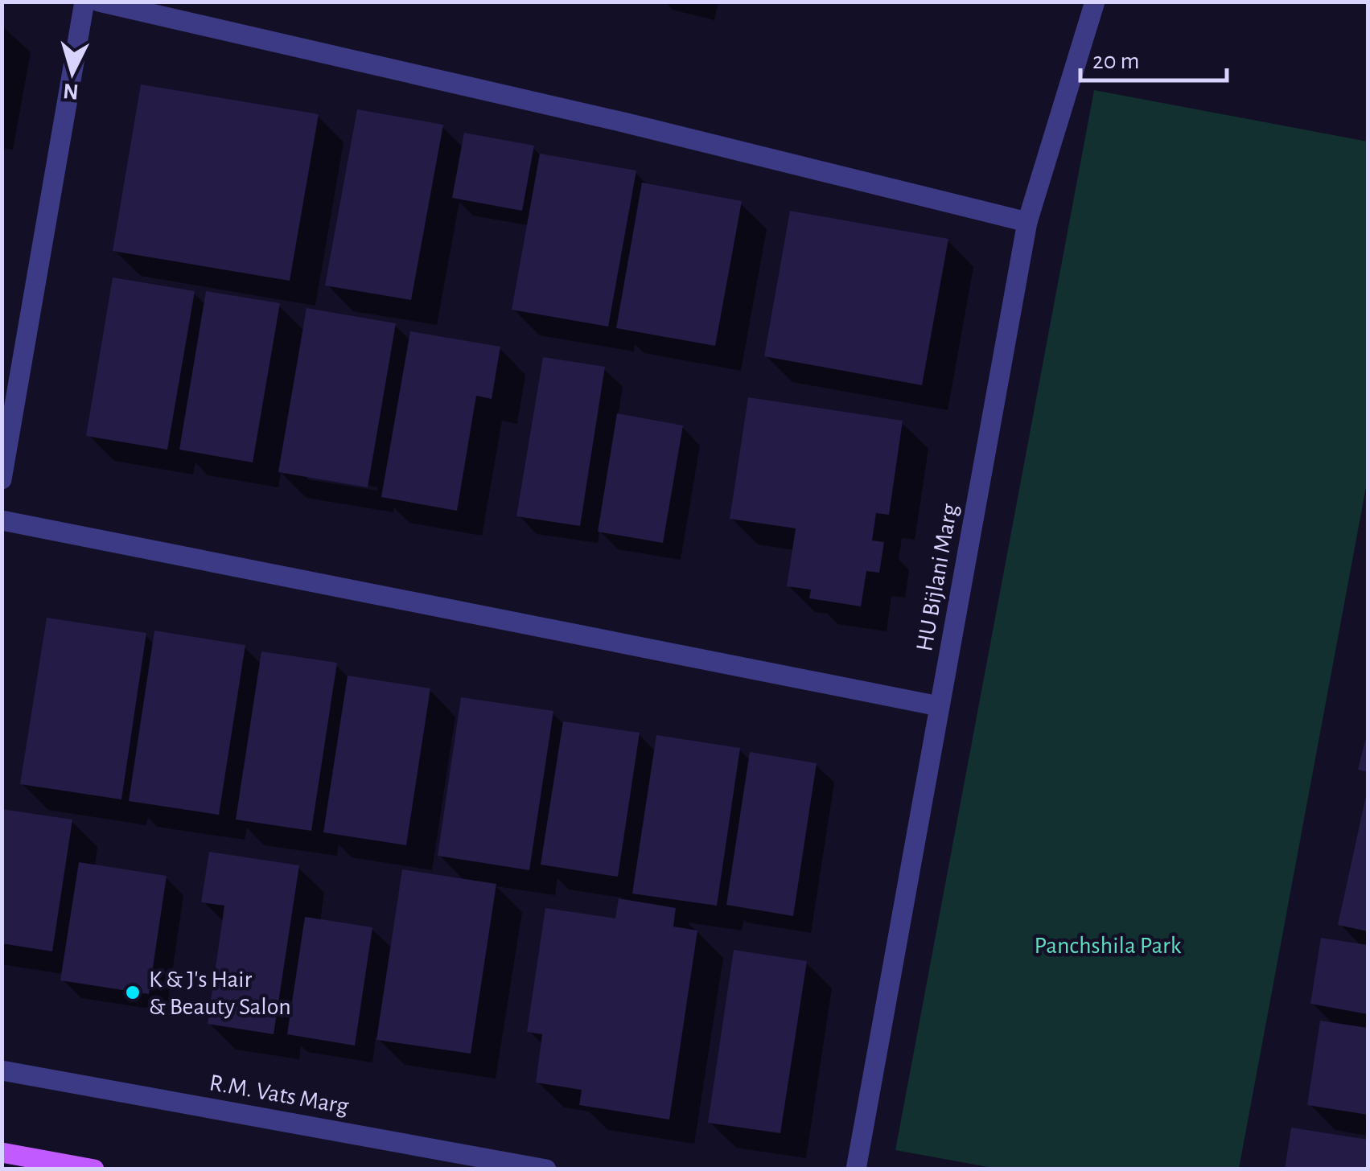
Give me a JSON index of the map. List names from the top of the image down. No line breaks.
{"streets":{"street":["HU Bijlani Marg","R.M. Vats Marg"]},"parks":["Panchshila Park"],"places":["K & J's Hair & Beauty Salon"],"scale_bar":"20 m","north":"bottom"}
